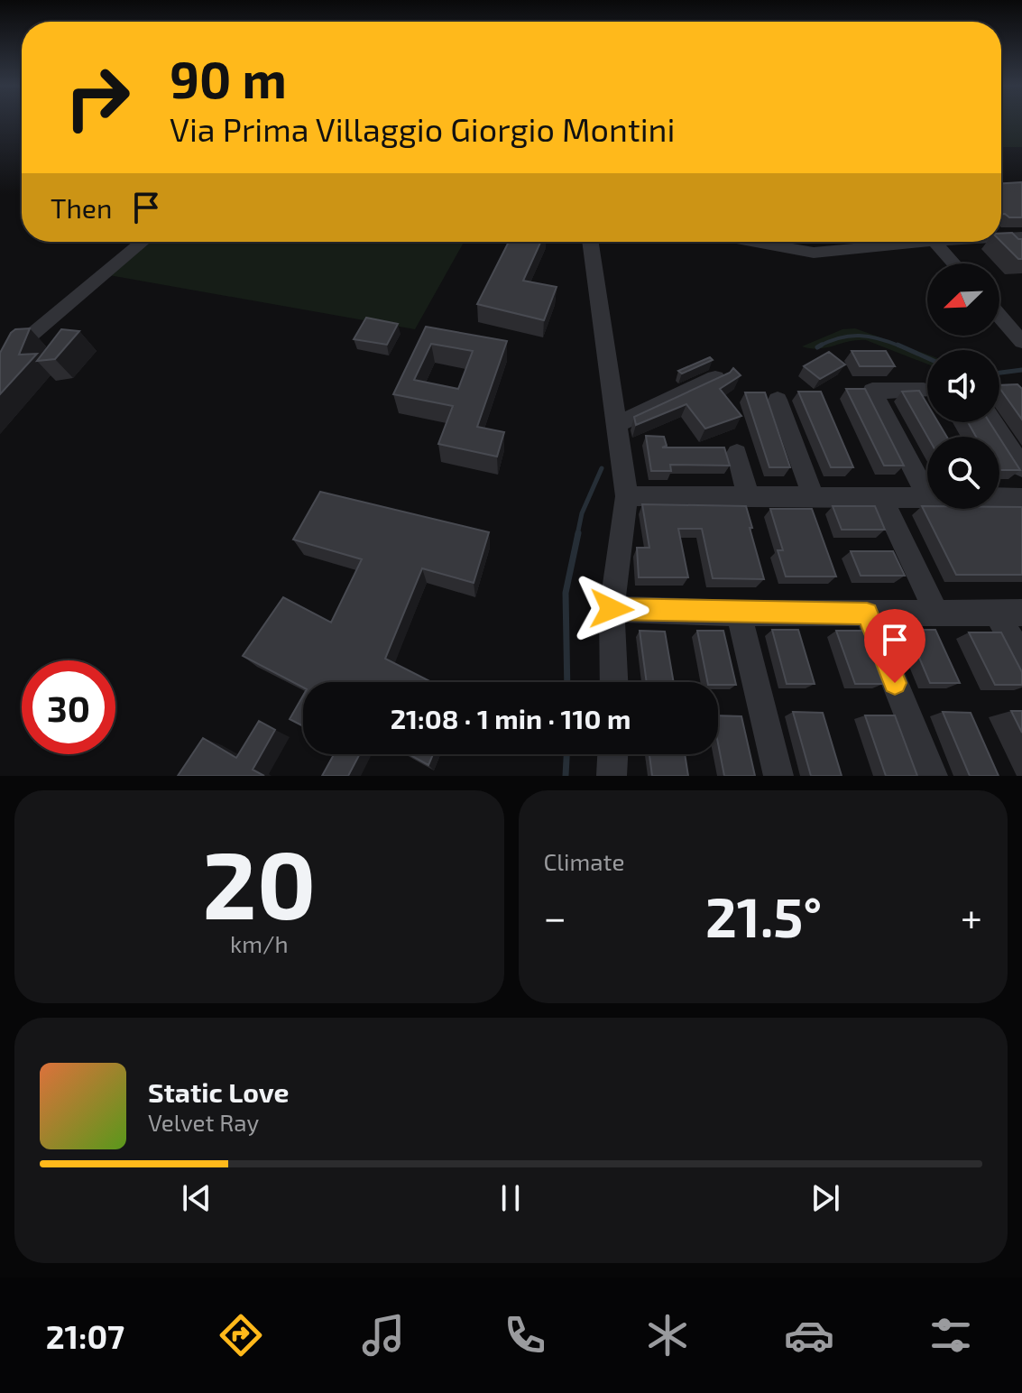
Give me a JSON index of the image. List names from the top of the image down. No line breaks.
{"north":"bottom left","page":{"turn":["90 m","Via Prima Villaggio Giorgio Montini"],"then":"Then","limit":"30","trip":"21:08 · 1 min · 110 m","tile":[["20","km/h"],"Climate"],"heat":["−","21.5°","+"],"song":["Static Love","Velvet Ray"],"tabs":"21:07"}}
